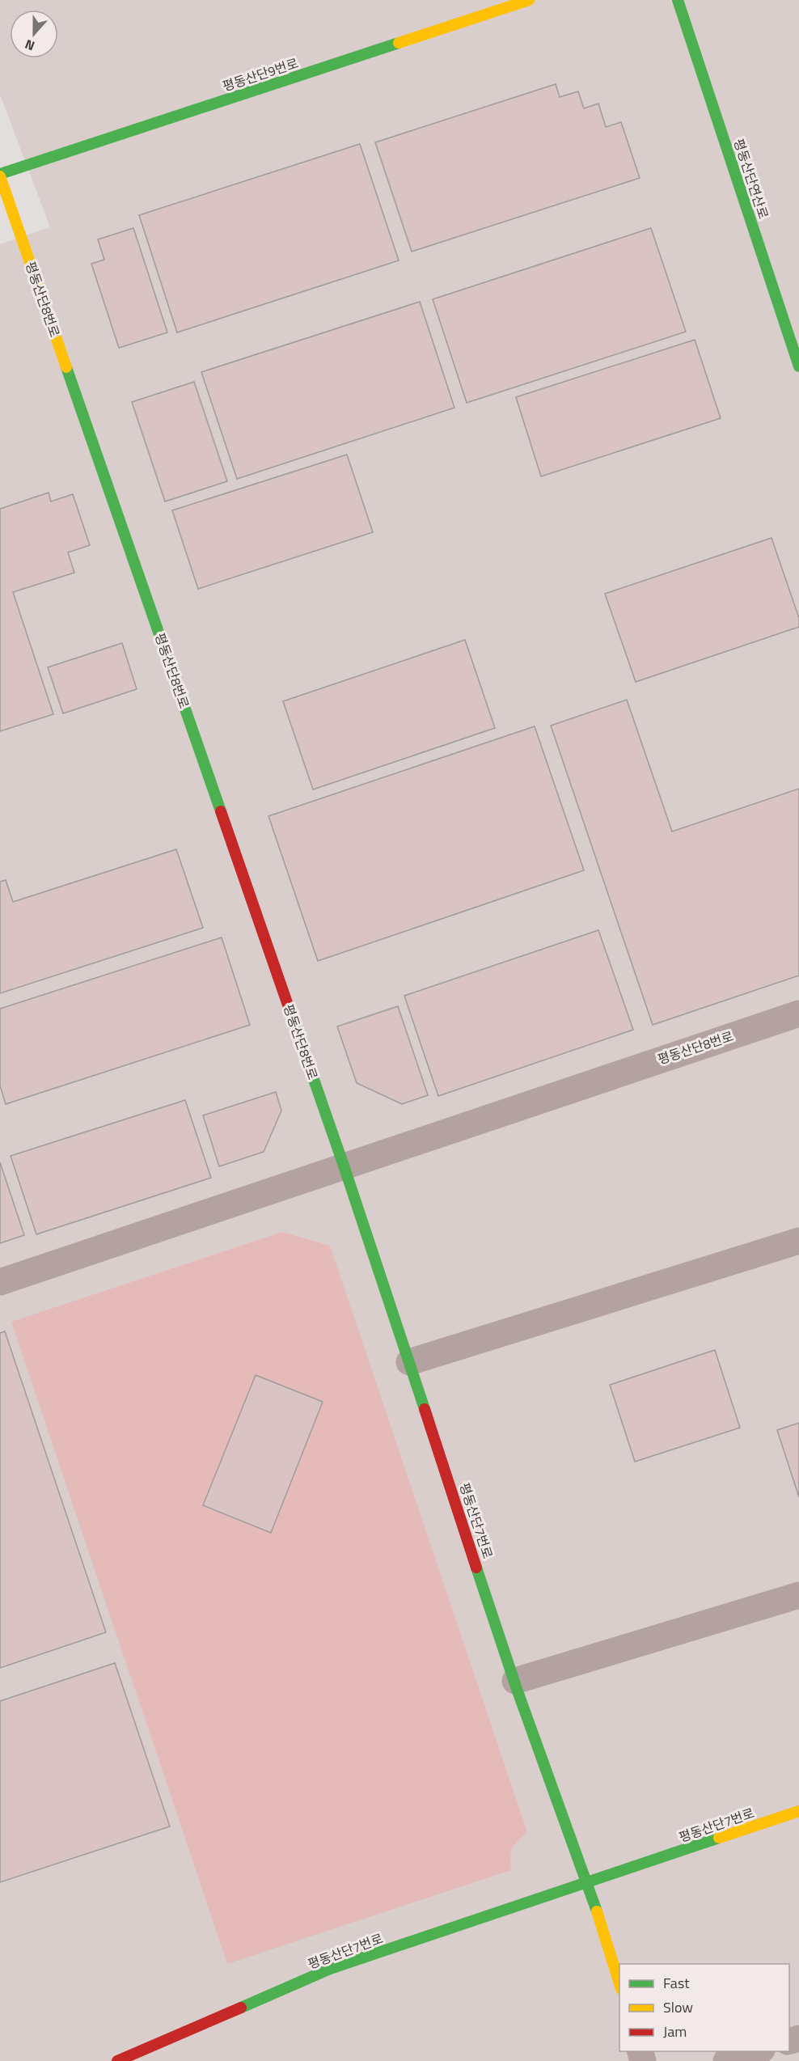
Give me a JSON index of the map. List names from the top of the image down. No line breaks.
{"streets":{"street":["평동산단9번로","평동산단연산로","평동산단8번로","평동산단7번로"]},"crossings":[["평동산단9번로","평동산단8번로"],["평동산단8번로","평동산단7번로"]],"legend":["Fast","Slow","Jam"],"north":"bottom"}
